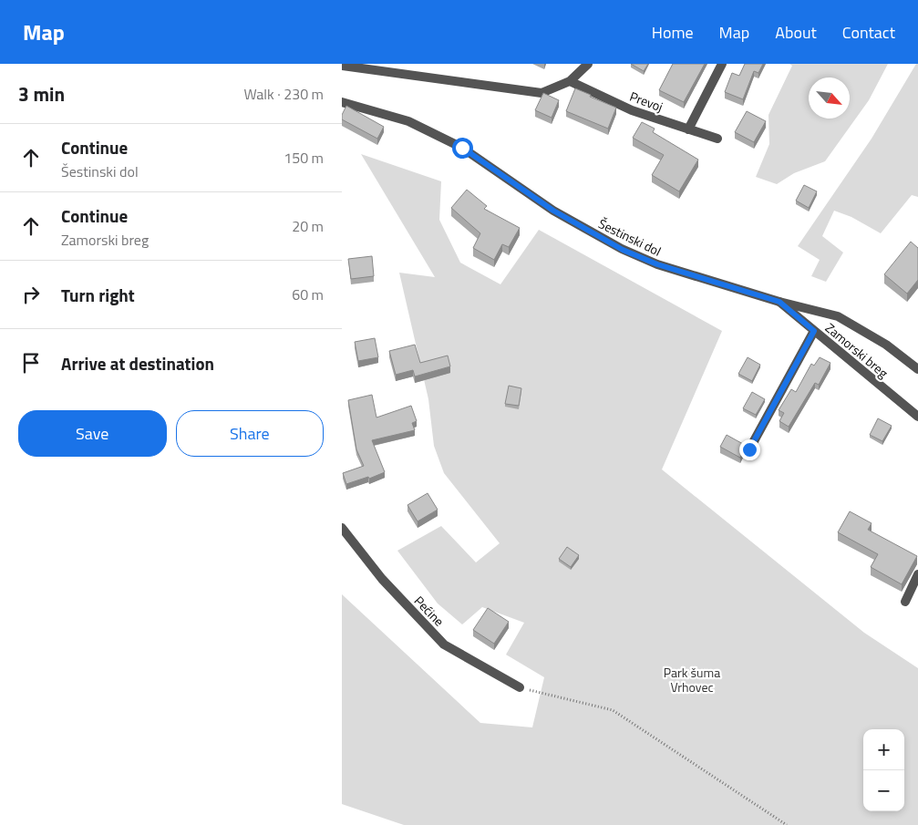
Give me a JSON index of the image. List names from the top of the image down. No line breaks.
{"streets":{"street":["Prevoj","Šestinski dol","Zamorski breg","Pećine"]},"crossings":[["Šestinski dol","Zamorski breg"]],"parks":["Park šuma Vrhovec"],"north":"bottom right","page":{"header":"Map","nav":["Home","Map","About","Contact"],"heading":["3 min","Walk · 230 m"],"list":[["Continue","Šestinski dol","150 m"],["Continue","Zamorski breg","20 m"],["Turn right","60 m"],"Arrive at destination"],"buttons":["Save","Share"],"map_buttons":["+","−"]}}
